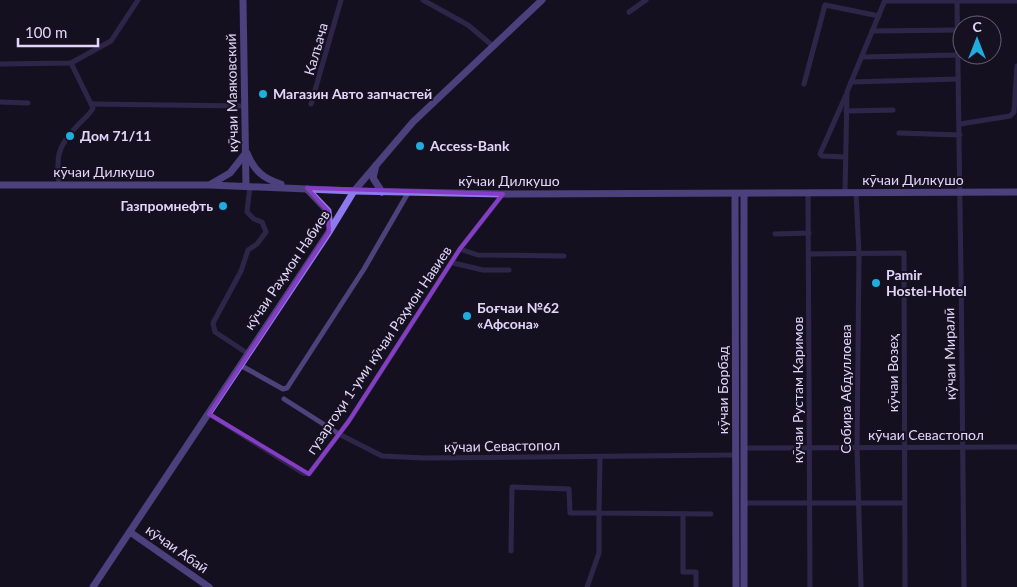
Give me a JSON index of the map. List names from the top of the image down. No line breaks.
{"streets":{"main road":["кӯчаи Маяковский","кӯчаи Дилкушо","кӯчаи Раҳмон Набиев","кӯчаи Борбад","кӯчаи Абаӣ"],"street":["Калъача","гузаргоҳи 1-уми кӯчаи Раҳмон Навиев","кӯчаи Миралӣ","кӯчаи Возеҳ","Собира Абдуллоева","кӯчаи Рустам Каримов","кӯчаи Севастопол"]},"crossings":[["кӯчаи Маяковский","кӯчаи Дилкушо"],["кӯчаи Дилкушо","кӯчаи Раҳмон Набиев"],["кӯчаи Дилкушо","гузаргоҳи 1-уми кӯчаи Раҳмон Навиев"],["кӯчаи Дилкушо","кӯчаи Миралӣ"],["кӯчаи Дилкушо","Собира Абдуллоева"],["кӯчаи Дилкушо","кӯчаи Борбад"],["кӯчаи Дилкушо","кӯчаи Рустам Каримов"],["кӯчаи Раҳмон Набиев","гузаргоҳи 1-уми кӯчаи Раҳмон Навиев"],["кӯчаи Раҳмон Набиев","кӯчаи Абаӣ"],["гузаргоҳи 1-уми кӯчаи Раҳмон Навиев","кӯчаи Севастопол"],["кӯчаи Миралӣ","кӯчаи Севастопол"],["кӯчаи Возеҳ","Собира Абдуллоева"],["кӯчаи Возеҳ","кӯчаи Рустам Каримов"],["кӯчаи Возеҳ","кӯчаи Севастопол"],["Собира Абдуллоева","кӯчаи Севастопол"],["кӯчаи Борбад","кӯчаи Севастопол"],["кӯчаи Рустам Каримов","кӯчаи Севастопол"]],"places":["Магазин Авто запчастей","Дом 71/11","Access-Bank","Газпромнефть","Pamir Hostel-Hotel","Боғчаи №62 «Афсона»"],"scale_bar":"100 m","north":"top"}
